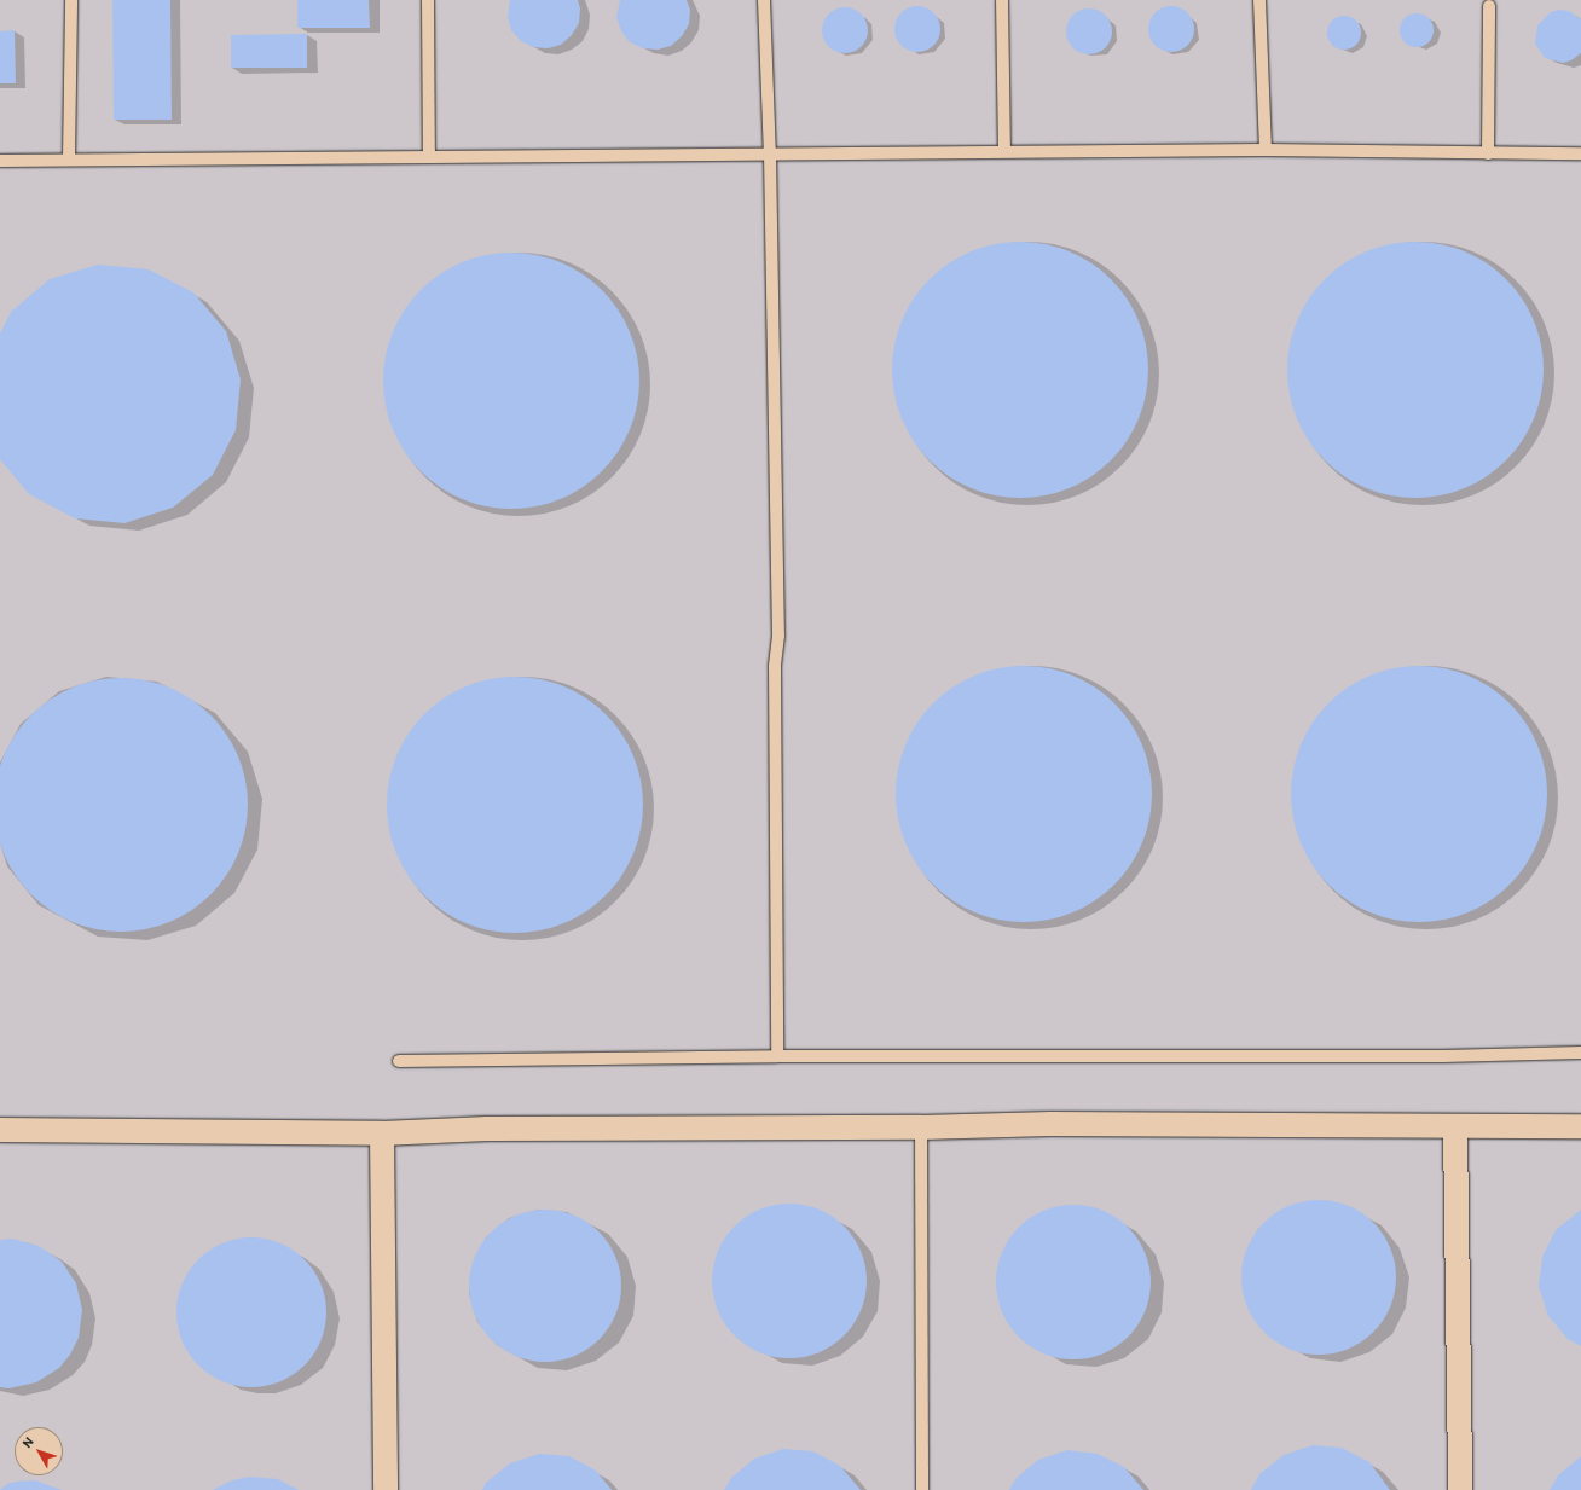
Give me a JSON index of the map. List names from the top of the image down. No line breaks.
{"north":"top left"}
